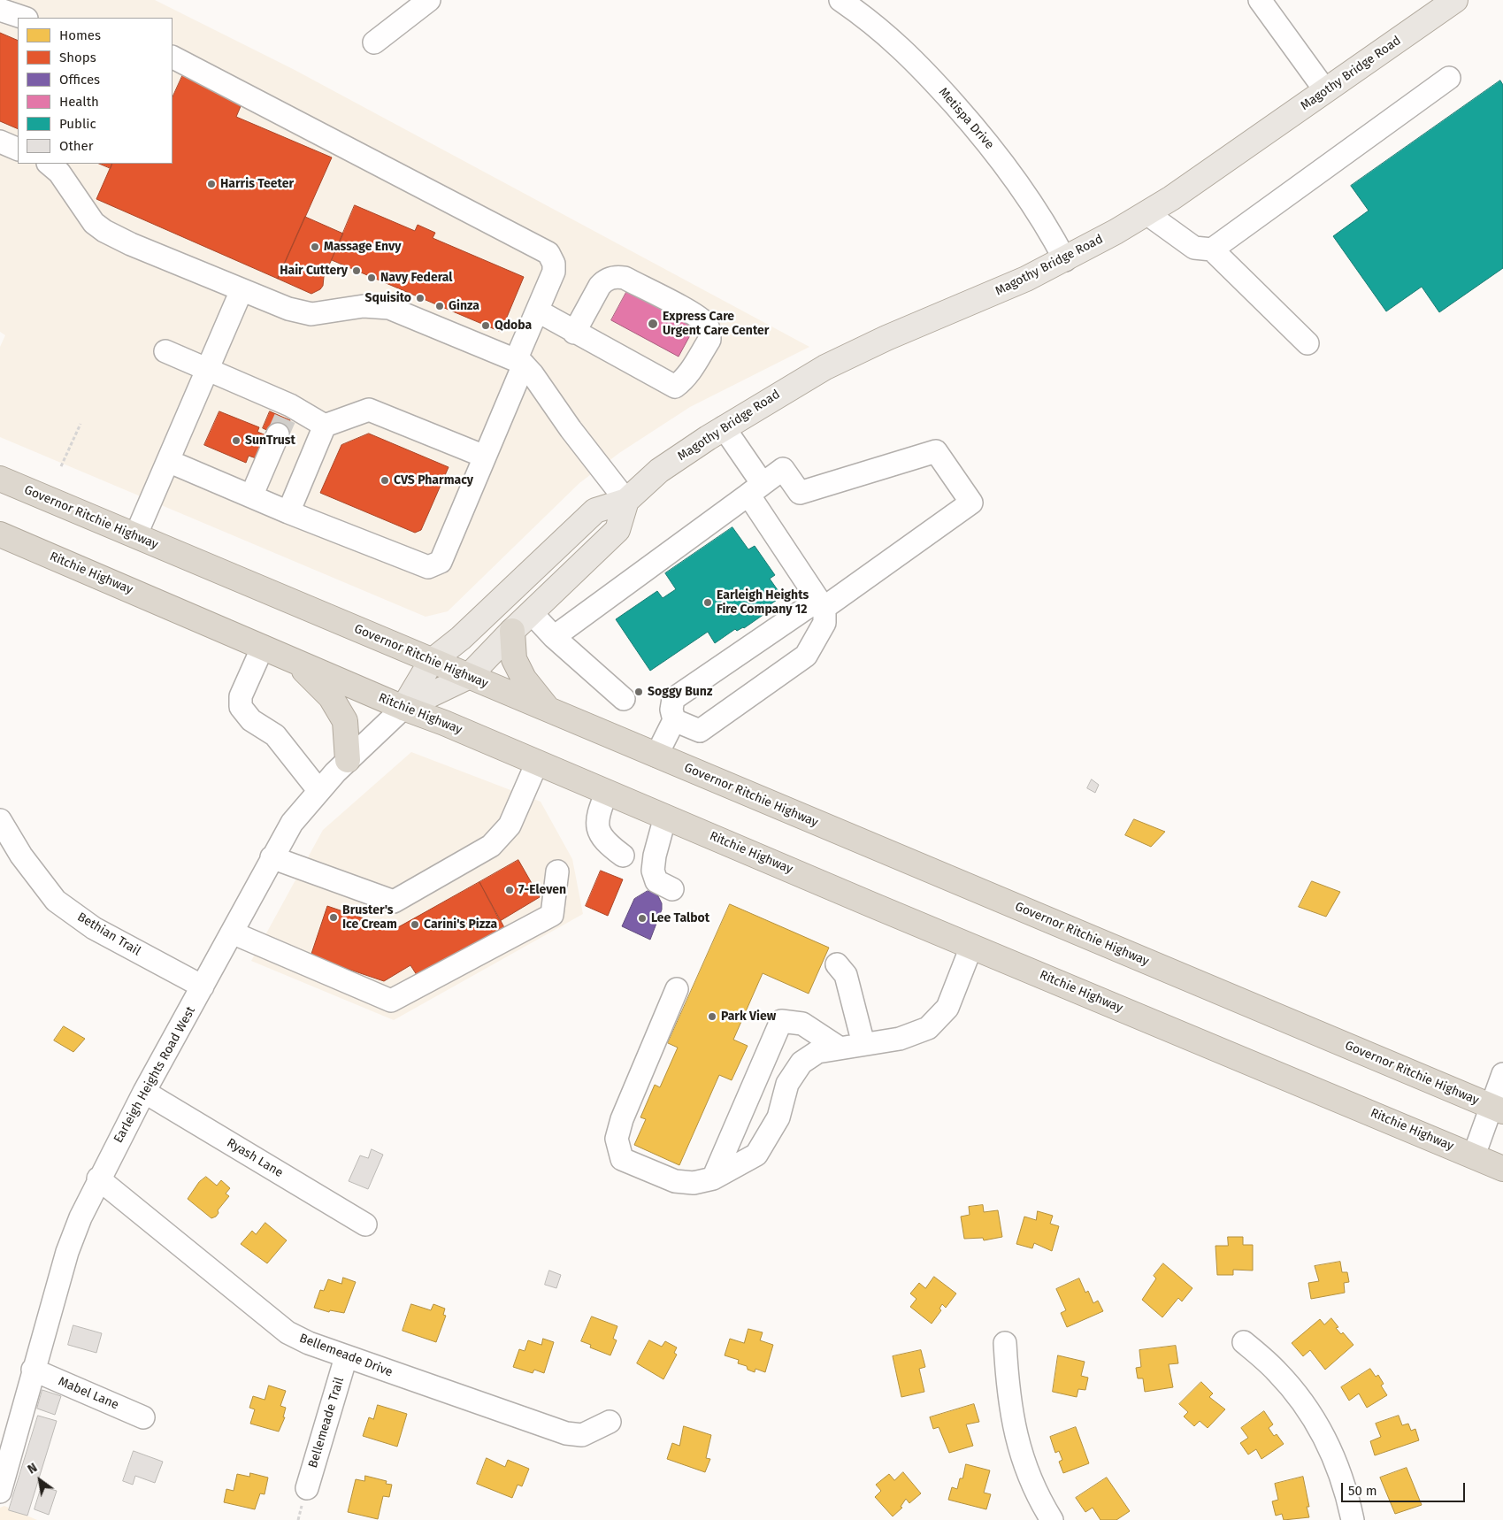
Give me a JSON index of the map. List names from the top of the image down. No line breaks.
{"streets":{"highway":["Governor Ritchie Highway","Ritchie Highway"],"main road":["Magothy Bridge Road"],"street":["Metispa Drive","Bethian Trail","Earleigh Heights Road West","Ryash Lane","Bellemeade Drive","Mabel Lane","Bellemeade Trail"]},"crossings":[["Magothy Bridge Road","Metispa Drive"],["Magothy Bridge Road","Governor Ritchie Highway"],["Magothy Bridge Road","Ritchie Highway"],["Magothy Bridge Road","Earleigh Heights Road West"],["Ritchie Highway","Earleigh Heights Road West"],["Bethian Trail","Earleigh Heights Road West"],["Earleigh Heights Road West","Ryash Lane"],["Earleigh Heights Road West","Bellemeade Drive"],["Earleigh Heights Road West","Mabel Lane"],["Bellemeade Drive","Bellemeade Trail"]],"places":["Harris Teeter","Massage Envy","Hair Cuttery","Navy Federal","Squisito","Ginza","Express Care Urgent Care Center","Qdoba","SunTrust","CVS Pharmacy","Earleigh Heights Fire Company 12","Soggy Bunz","7-Eleven","Bruster's Ice Cream","Lee Talbot","Carini's Pizza","Park View"],"legend":["Homes","Shops","Offices","Health","Public","Other"],"scale_bar":"50 m","north":"top left"}
